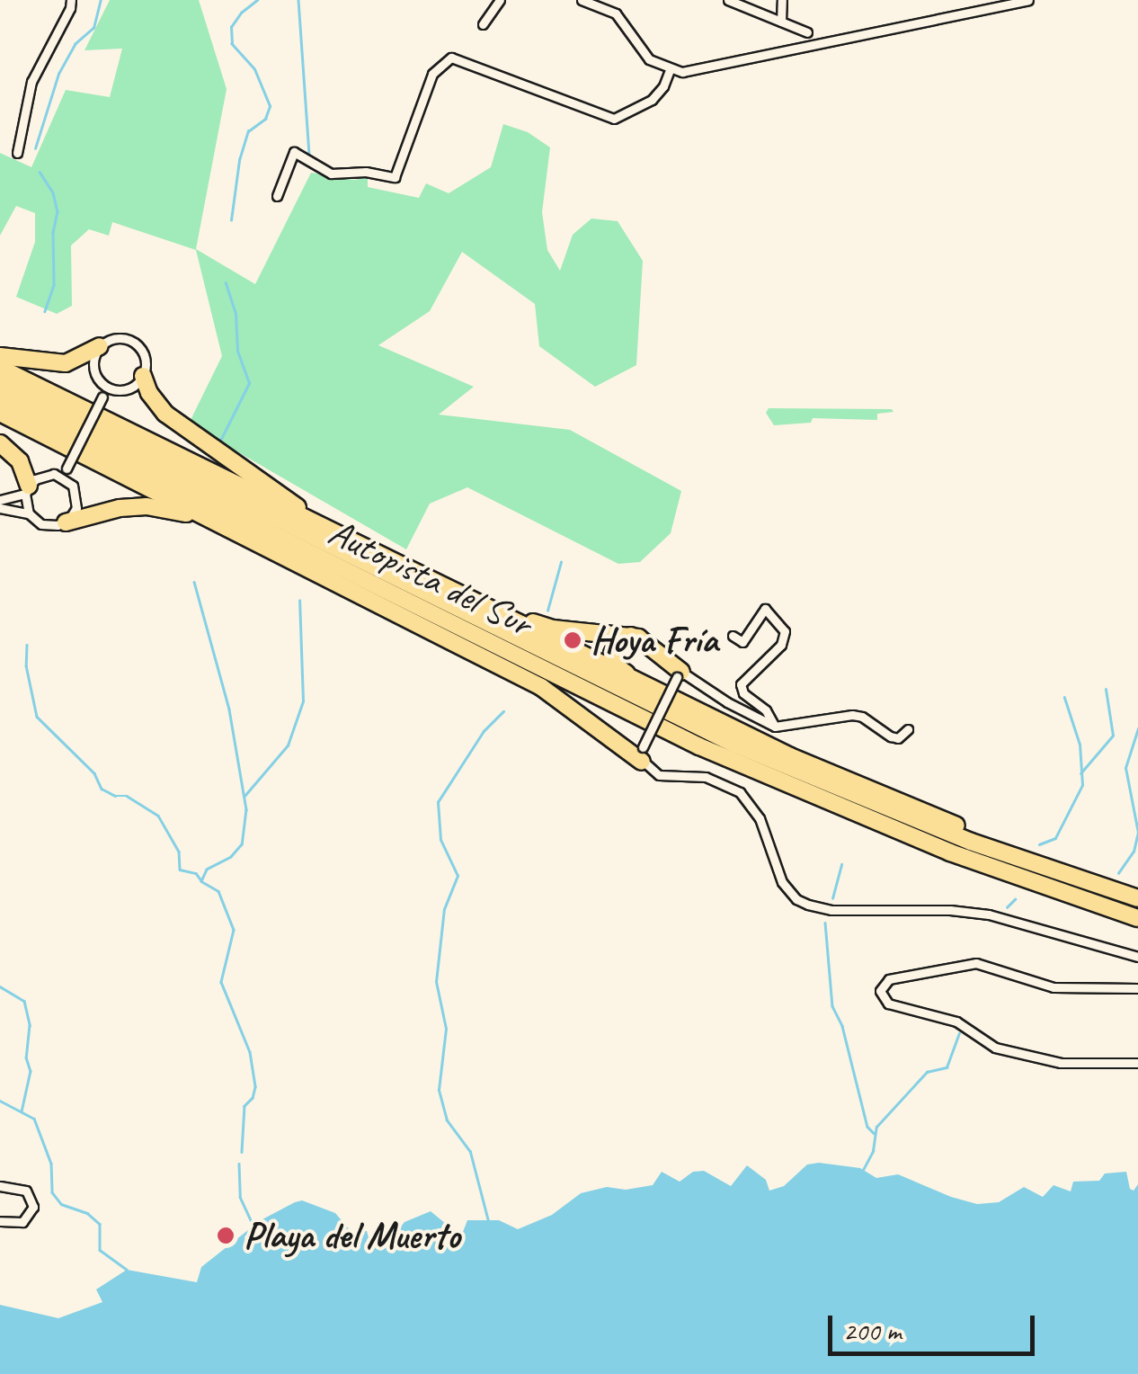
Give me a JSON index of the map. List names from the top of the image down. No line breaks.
{"streets":{"highway":["Autopista del Sur"]},"places":["Hoya Fría","Playa del Muerto"],"scale_bar":"200 m"}
